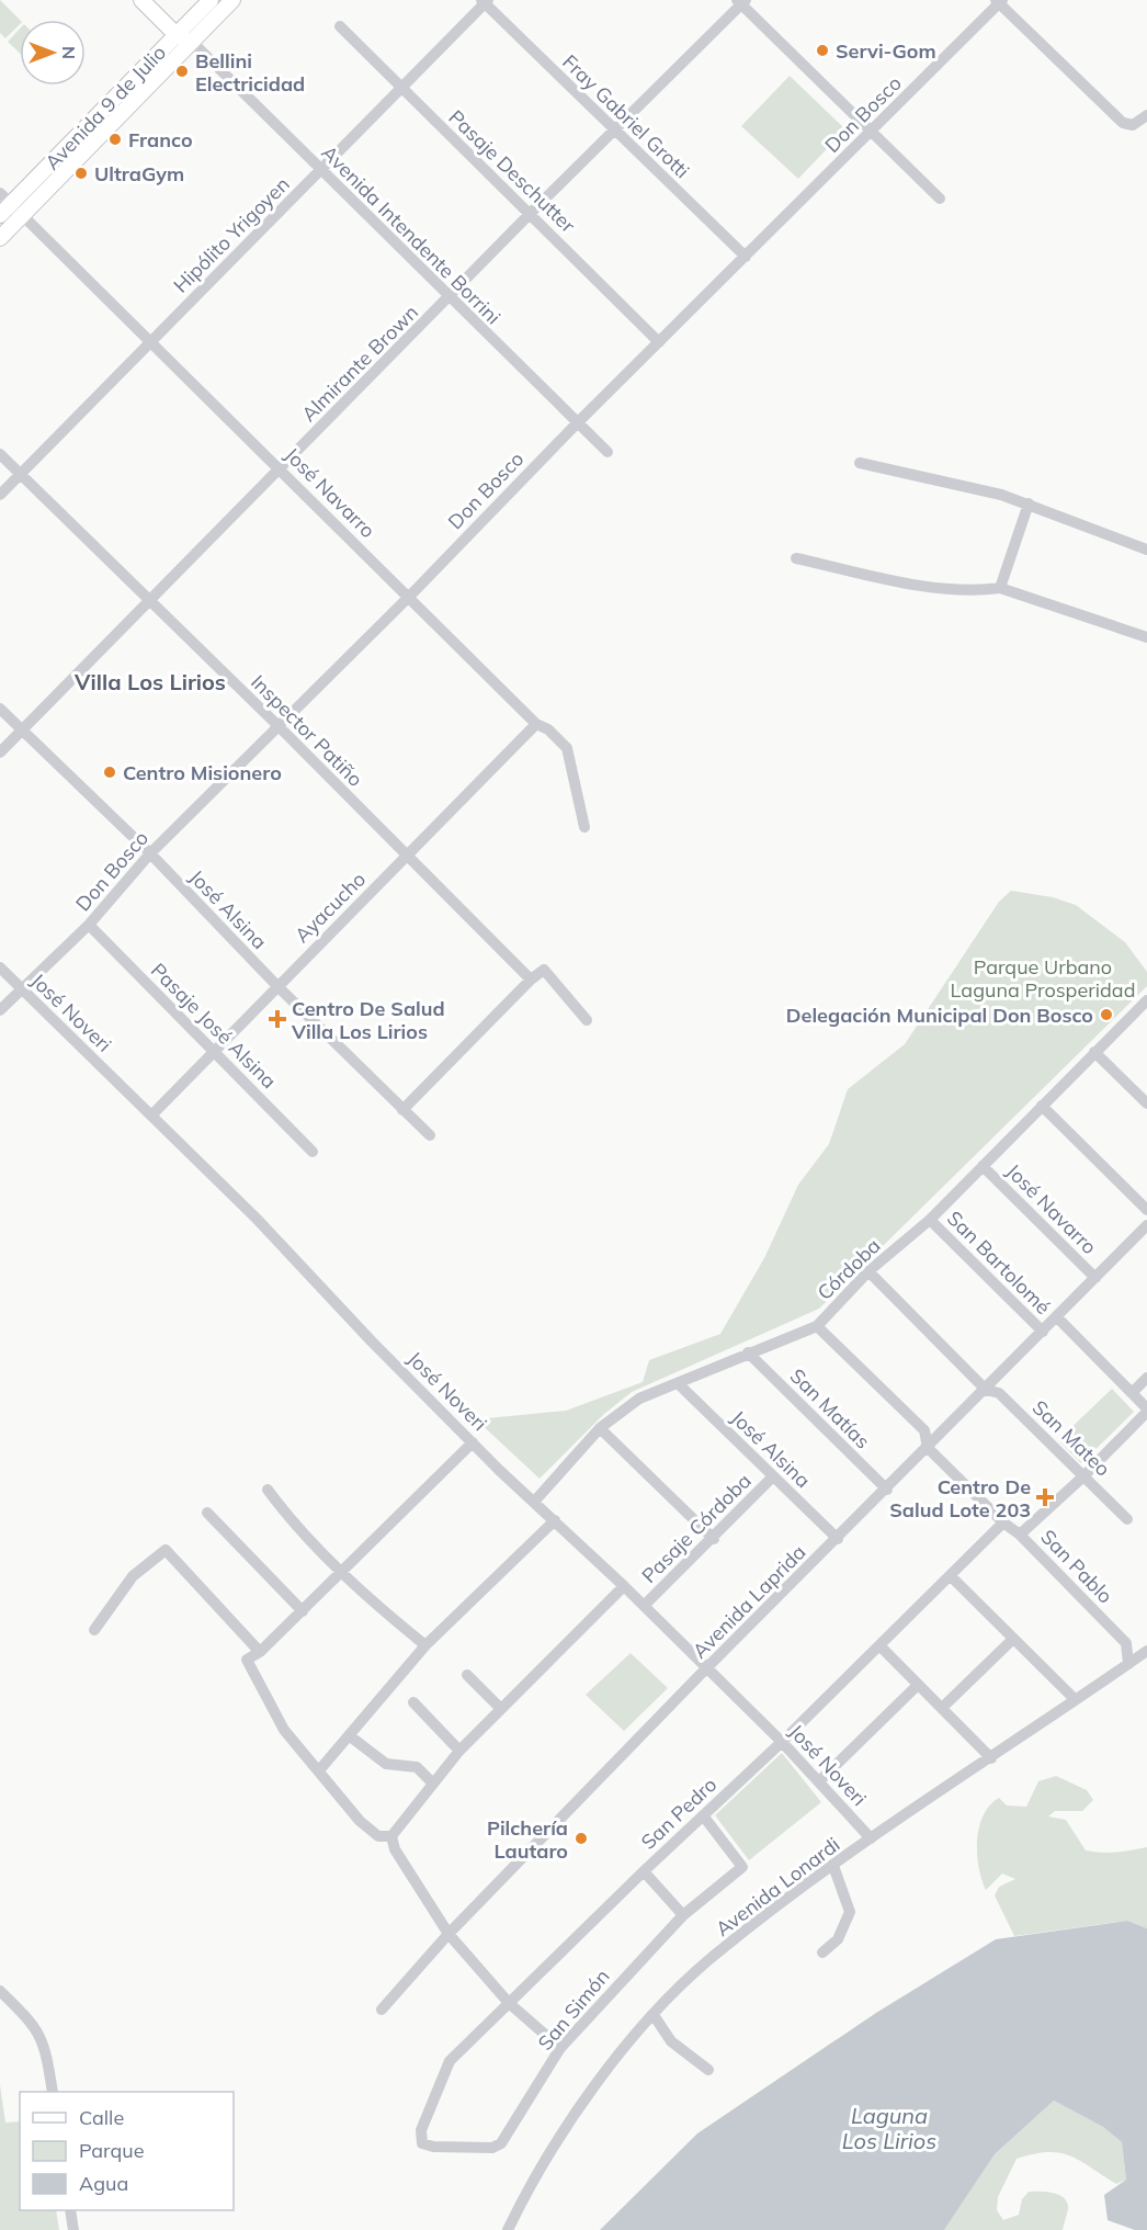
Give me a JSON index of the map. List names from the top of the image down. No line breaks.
{"streets":{"main road":["Avenida 9 de Julio"],"street":["Don Bosco","Fray Gabriel Grotti","Pasaje Deschutter","Hipólito Yrigoyen","Avenida Intendente Borrini","Almirante Brown","José Navarro","Inspector Patiño","Ayacucho","José Alsina","José Noveri","Pasaje José Alsina","San Bartolomé","Córdoba","San Matías","San Mateo","Pasaje Córdoba","San Pablo","Avenida Laprida","San Pedro","Avenida Lonardi","San Simón"]},"crossings":[["Avenida 9 de Julio","Avenida Intendente Borrini"],["Avenida 9 de Julio","José Navarro"],["Don Bosco","Fray Gabriel Grotti"],["Don Bosco","Pasaje Deschutter"],["Don Bosco","Avenida Intendente Borrini"],["Don Bosco","José Navarro"],["Don Bosco","Inspector Patiño"],["Don Bosco","José Alsina"],["Don Bosco","José Noveri"],["Don Bosco","Pasaje José Alsina"],["Fray Gabriel Grotti","Hipólito Yrigoyen"],["Fray Gabriel Grotti","Almirante Brown"],["Pasaje Deschutter","Hipólito Yrigoyen"],["Pasaje Deschutter","Almirante Brown"],["Hipólito Yrigoyen","Avenida Intendente Borrini"],["Hipólito Yrigoyen","José Navarro"],["Hipólito Yrigoyen","Inspector Patiño"],["Avenida Intendente Borrini","Almirante Brown"],["Almirante Brown","José Navarro"],["Almirante Brown","Inspector Patiño"],["Almirante Brown","José Alsina"],["José Navarro","Ayacucho"],["José Navarro","Córdoba"],["José Navarro","Avenida Laprida"],["Inspector Patiño","Ayacucho"],["Ayacucho","José Alsina"],["Ayacucho","José Noveri"],["Ayacucho","Pasaje José Alsina"],["José Alsina","Córdoba"],["José Alsina","Pasaje Córdoba"],["José Alsina","Avenida Laprida"],["José Noveri","Córdoba"],["José Noveri","Pasaje Córdoba"],["José Noveri","Avenida Laprida"],["José Noveri","San Pedro"],["José Noveri","Avenida Lonardi"],["San Bartolomé","Córdoba"],["San Bartolomé","Avenida Laprida"],["Córdoba","San Matías"],["Córdoba","San Pablo"],["San Matías","Avenida Laprida"],["San Mateo","Avenida Laprida"],["San Pablo","Avenida Laprida"],["San Pablo","San Pedro"],["San Pablo","Avenida Lonardi"],["San Pedro","San Simón"]],"districts":["Villa Los Lirios"],"water":["Laguna Los Lirios"],"parks":["Parque Urbano Laguna Prosperidad"],"places":{"other":["Servi-Gom","Bellini Electricidad","Franco","UltraGym","Centro Misionero","Delegación Municipal Don Bosco","Pilchería Lautaro"],"health":["Centro De Salud Villa Los Lirios","Centro De Salud Lote 203"]},"legend":["Calle","Parque","Agua"],"north":"right"}
